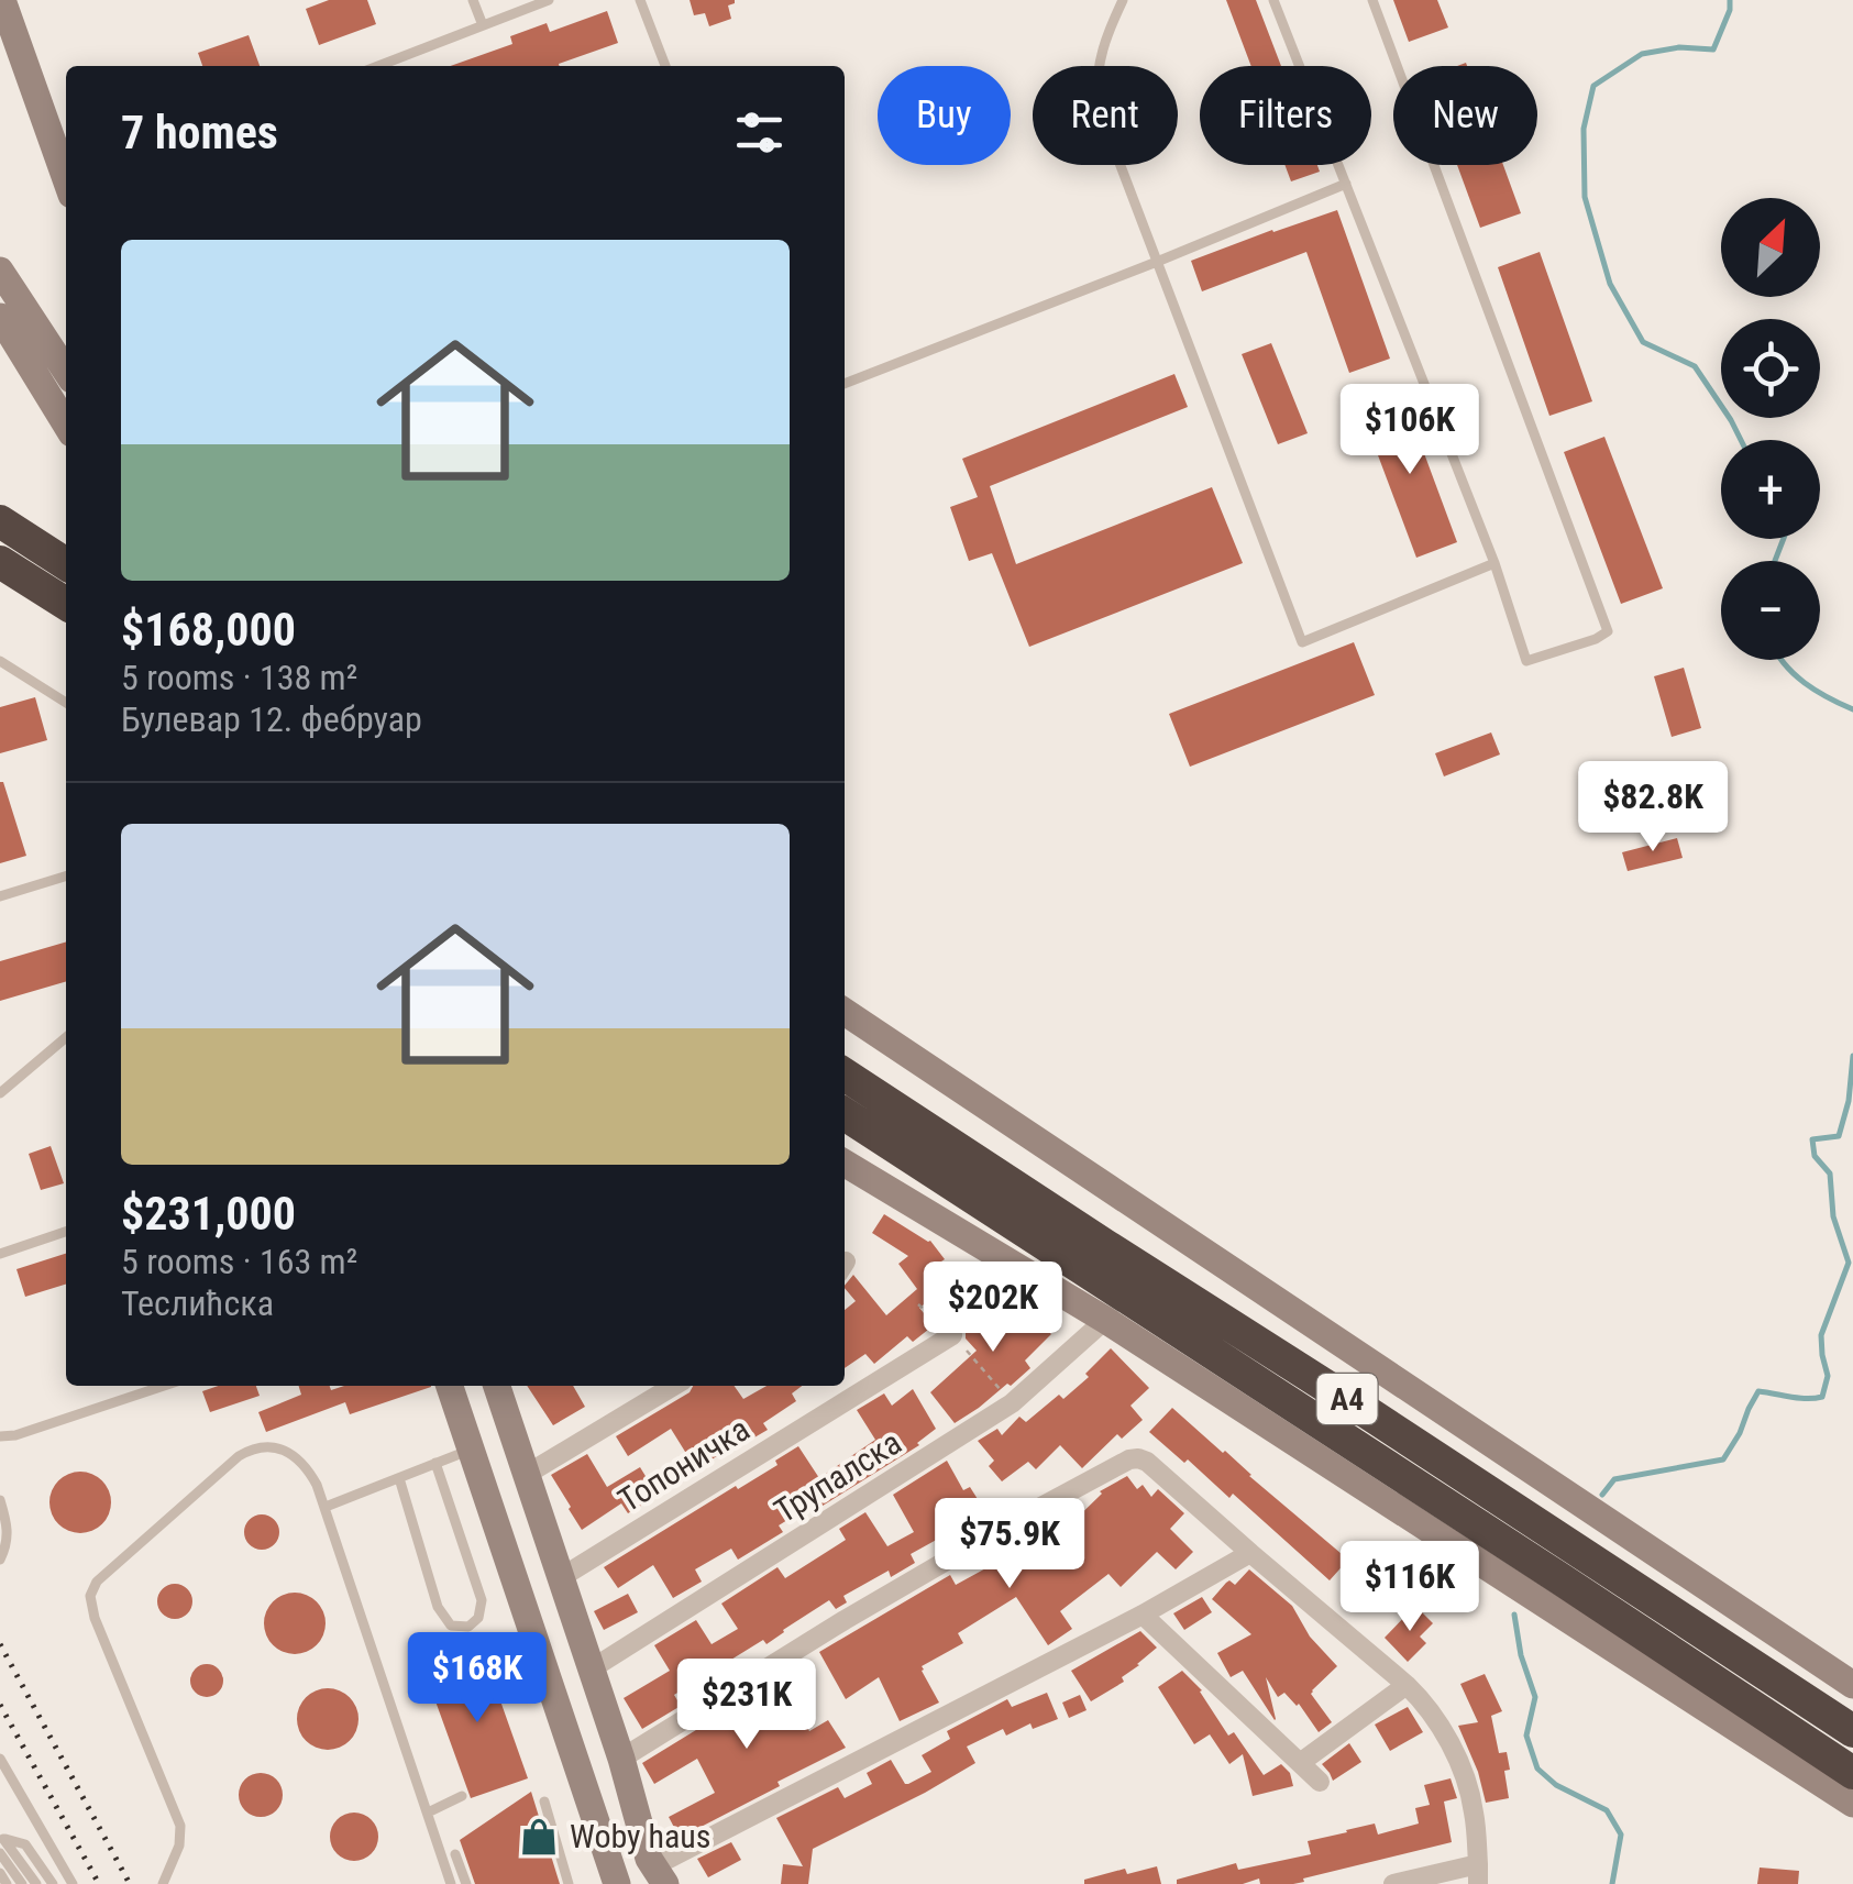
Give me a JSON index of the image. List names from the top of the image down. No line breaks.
{"streets":{"highway":["A4"],"street":["Топоничка","Трупалска"]},"places":{"shop":["Woby haus"]},"north":"top right","page":{"chip":["Buy","Rent","Filters","New"],"heading":"7 homes","map_buttons":["+","−"],"list":[{"name":"$168,000","note":"5 rooms · 138 m² · Булевар 12. фебруар"},{"name":"$231,000","note":"5 rooms · 163 m² · Теслићска"}],"price":["$106K","$82.8K","$202K","$75.9K","$116K","$168K","$231K"]}}
